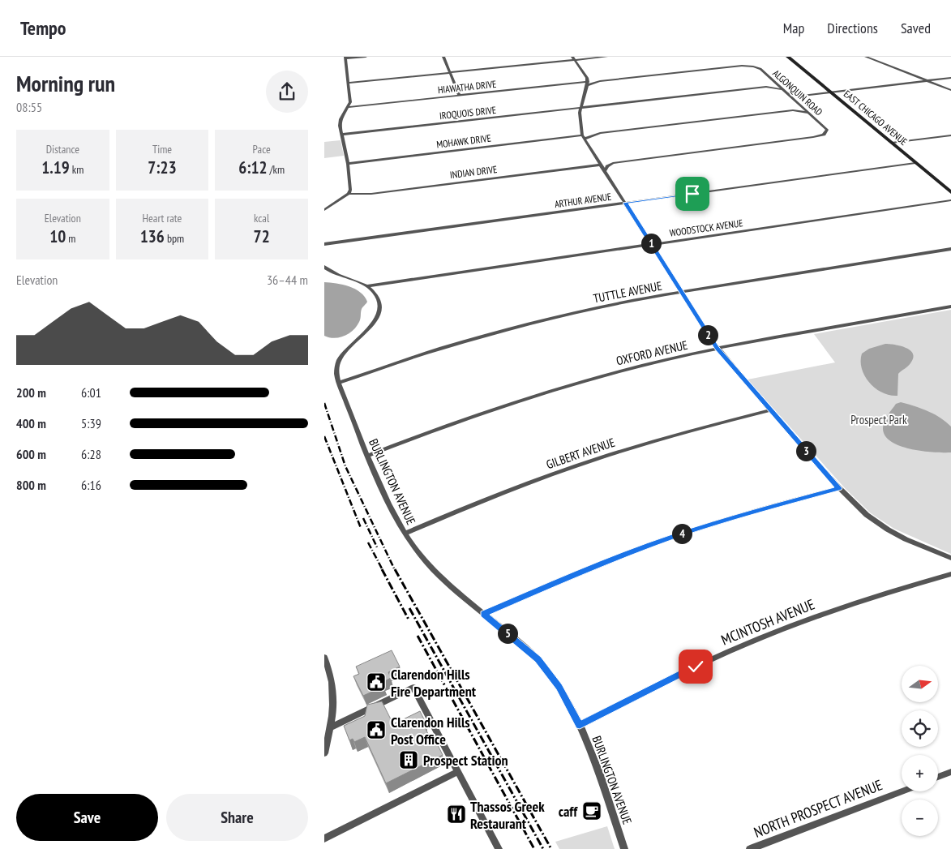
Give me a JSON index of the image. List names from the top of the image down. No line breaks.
{"streets":{"main road":["EAST CHICAGO AVENUE"],"street":["HIAWATHA DRIVE","ALGONQUIN ROAD","IROQUOIS DRIVE","MOHAWK DRIVE","INDIAN DRIVE","ARTHUR AVENUE","WOODSTOCK AVENUE","TUTTLE AVENUE","OXFORD AVENUE","GILBERT AVENUE","BURLINGTON AVENUE","MCINTOSH AVENUE","NORTH PROSPECT AVENUE"]},"crossings":[["HIAWATHA DRIVE","ALGONQUIN ROAD"],["ALGONQUIN ROAD","IROQUOIS DRIVE"],["ALGONQUIN ROAD","MOHAWK DRIVE"],["ALGONQUIN ROAD","INDIAN DRIVE"],["EAST CHICAGO AVENUE","ARTHUR AVENUE"],["WOODSTOCK AVENUE","BURLINGTON AVENUE"],["TUTTLE AVENUE","BURLINGTON AVENUE"],["OXFORD AVENUE","BURLINGTON AVENUE"],["GILBERT AVENUE","BURLINGTON AVENUE"],["BURLINGTON AVENUE","MCINTOSH AVENUE"]],"parks":["Prospect Park"],"places":{"public building":["Clarendon Hills Fire Department","Clarendon Hills Post Office"],"building":["Prospect Station"],"cafe":["caff"],"restaurant":["Thassos Greek Restaurant"]},"north":"right","page":{"header":"Tempo","nav":["Map","Directions","Saved"],"heading":["Morning run","08:55"],"stats":[["Distance","1.19 km"],["Time","7:23"],["Pace","6:12 /km"],["Elevation","10 m"],["Heart rate","136 bpm"],["kcal","72"]],"pins":["1","2","3","4","5"],"chart":["Elevation","36–44 m"],"list":[{"name":"200 m","note":"6:01"},{"name":"400 m","note":"5:39"},{"name":"600 m","note":"6:28"},{"name":"800 m","note":"6:16"}],"map_buttons":["+","−"],"buttons":["Save","Share"]}}
